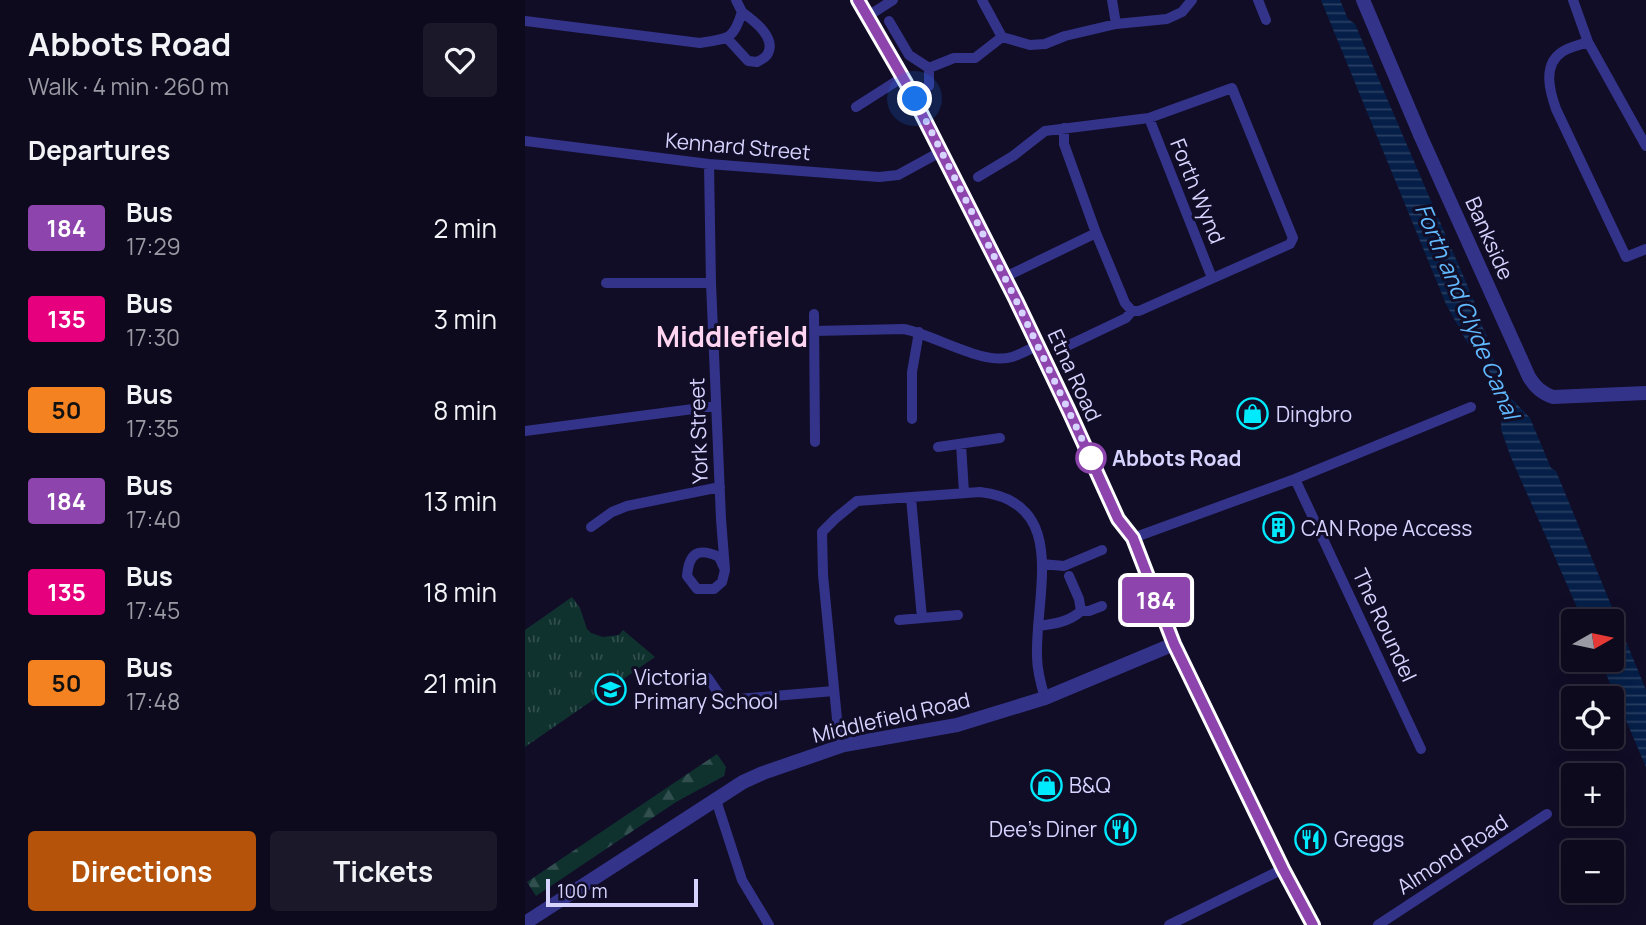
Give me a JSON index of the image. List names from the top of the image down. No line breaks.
{"streets":{"street":["Kennard Street","Forth Wynd","Bankside","Etna Road","York Street","The Roundel","Middlefield Road","Almond Road"]},"crossings":[["Kennard Street","Etna Road"],["Kennard Street","York Street"],["Etna Road","Middlefield Road"]],"districts":["Middlefield"],"water":["Forth and Clyde Canal"],"places":{"shop":["Dingbro","B&Q"],"other":["Abbots Road"],"building":["CAN Rope Access"],"school or university":["Victoria Primary School"],"restaurant":["Dee's Diner","Greggs"]},"lines":["bus line 184"],"scale_bar":"100 m","north":"right","page":{"heading":[["Abbots Road","Walk · 4 min · 260 m"],"Departures"],"on_map":"184","list":[{"mark":"184","name":"Bus","note":"17:29","value":"2 min"},{"mark":"135","name":"Bus","note":"17:30","value":"3 min"},{"mark":"50","name":"Bus","note":"17:35","value":"8 min"},{"mark":"184","name":"Bus","note":"17:40","value":"13 min"},{"mark":"135","name":"Bus","note":"17:45","value":"18 min"},{"mark":"50","name":"Bus","note":"17:48","value":"21 min"}],"map_buttons":["+","−"],"buttons":["Directions","Tickets"],"scale":"100 m"}}
